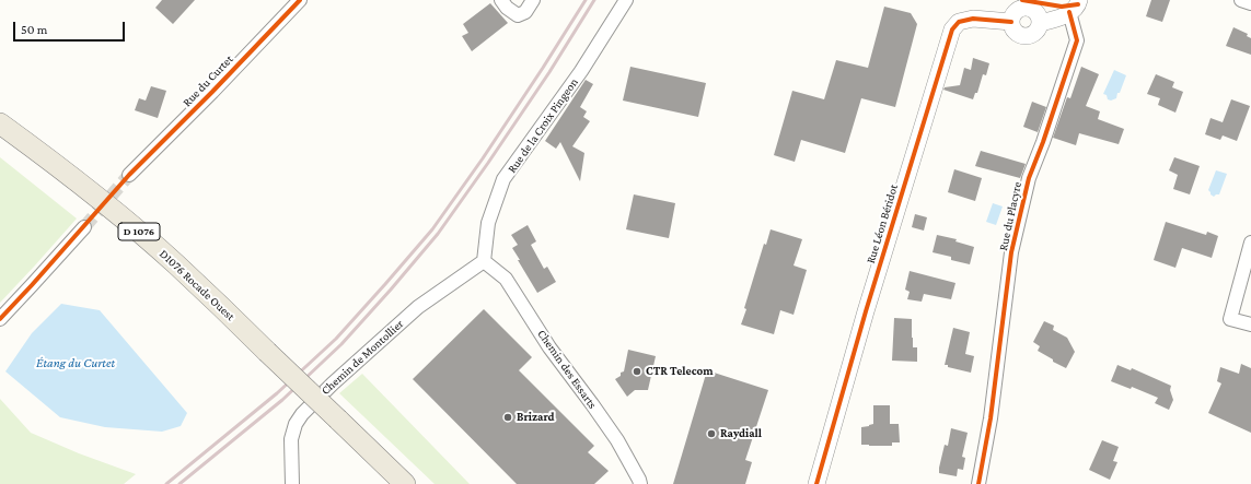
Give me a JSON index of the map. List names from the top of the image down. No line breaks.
{"streets":{"main road":["D 1076","D1076 Rocade Ouest"],"street":["Rue du Curtet","Rue de la Croix Pingeon","Rue du Placyre","Rue Léon Béridot","Chemin de Montollier","Chemin des Essarts"]},"crossings":[["Rue de la Croix Pingeon","Chemin de Montollier"],["Rue de la Croix Pingeon","Chemin des Essarts"],["Rue du Placyre","Rue Léon Béridot"],["Chemin de Montollier","Chemin des Essarts"]],"water":["Étang du Curtet"],"places":["CTR Telecom","Brizard","Raydiall"],"scale_bar":"50 m"}
